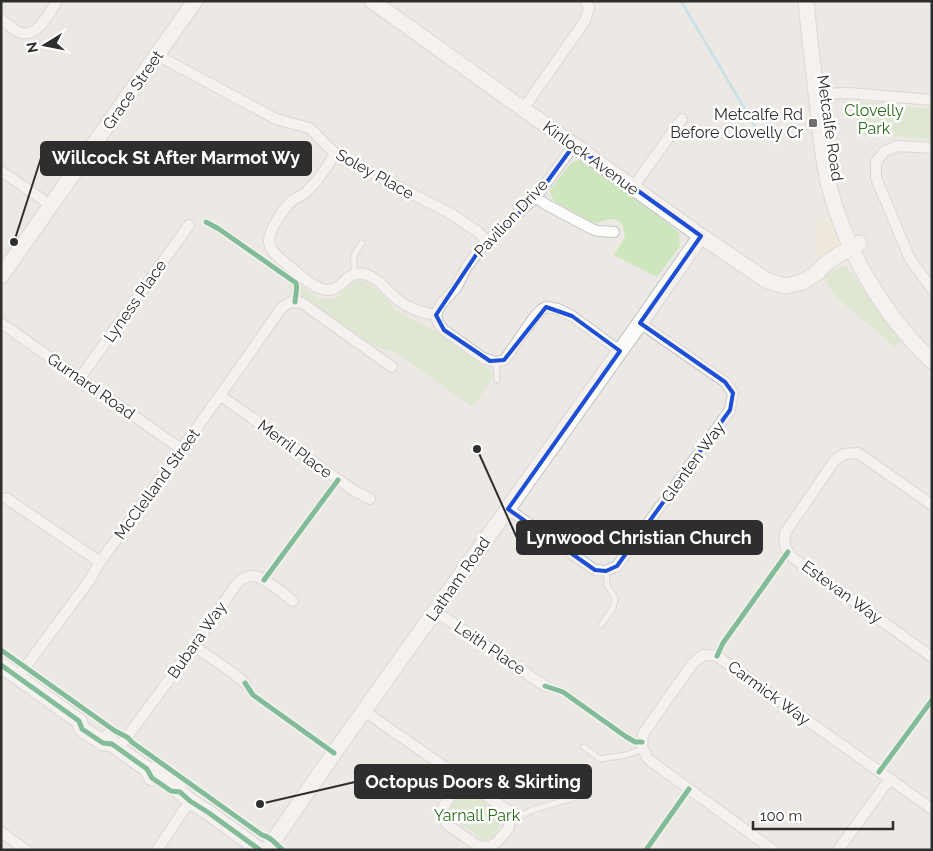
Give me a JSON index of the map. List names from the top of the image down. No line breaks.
{"streets":{"street":["Grace Street","Metcalfe Road","Kinlock Avenue","Soley Place","Pavilion Drive","Lyness Place","Gurnard Road","Merril Place","Glenten Way","McClelland Street","Latham Road","Estevan Way","Bubara Way","Leith Place","Carmick Way"]},"crossings":[["Grace Street","Soley Place"],["Metcalfe Road","Kinlock Avenue"],["Kinlock Avenue","Pavilion Drive"],["Kinlock Avenue","Latham Road"],["Soley Place","Pavilion Drive"],["Lyness Place","Gurnard Road"],["Gurnard Road","McClelland Street"],["Merril Place","McClelland Street"],["Glenten Way","Latham Road"],["Latham Road","Leith Place"]],"parks":["Clovelly Park","Yarnall Park"],"places":{"transit":["Metcalfe Rd Before Clovelly Cr"],"other":["Willcock St After Marmot Wy","Lynwood Christian Church","Octopus Doors & Skirting"]},"scale_bar":"100 m","north":"left"}
